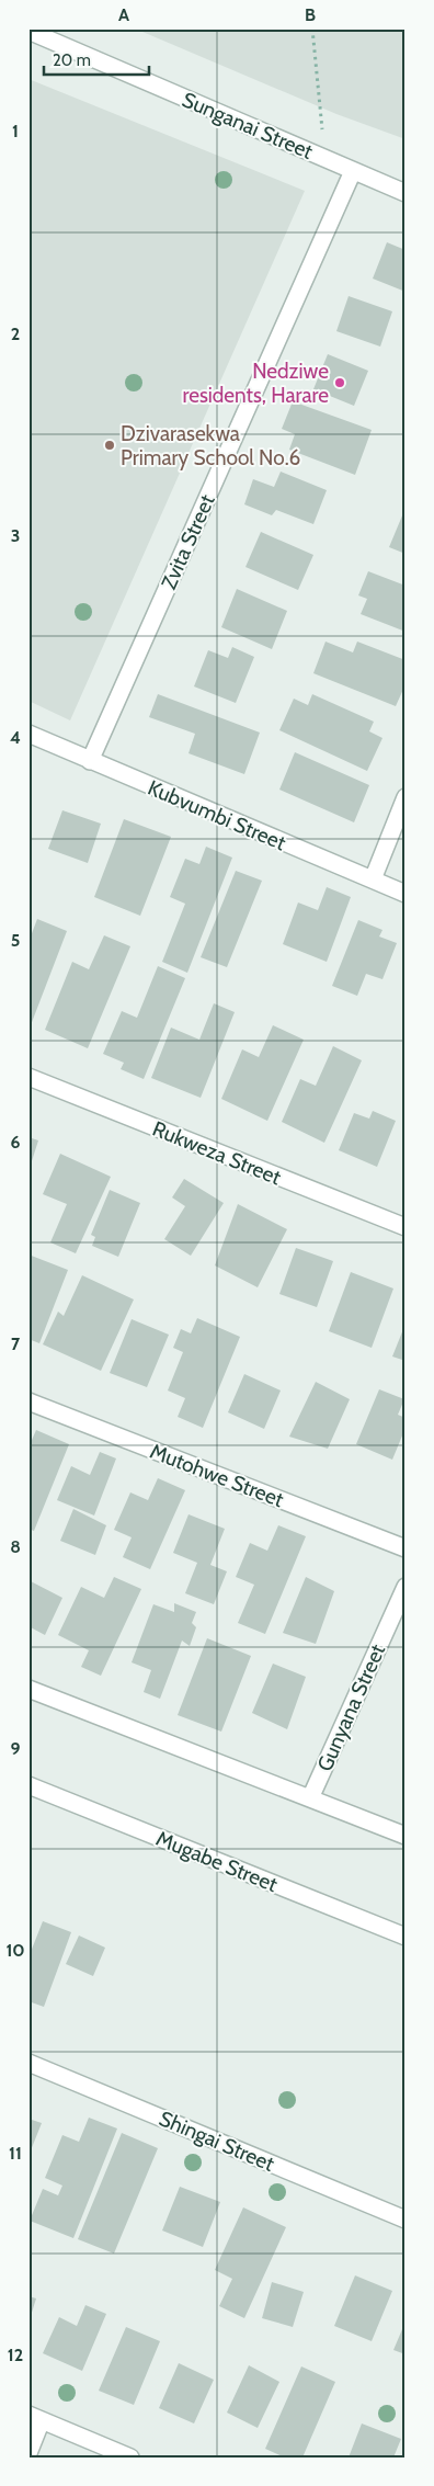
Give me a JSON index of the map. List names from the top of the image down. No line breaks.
{"streets":{"street":["Sunganai Street","Zvita Street","Kubvumbi Street","Rukweza Street","Mutohwe Street","Gunyana Street","Mugabe Street","Shingai Street"]},"crossings":[["Sunganai Street","Zvita Street"],["Zvita Street","Kubvumbi Street"]],"places":["Nedziwe residents, Harare","Dzivarasekwa Primary School No.6"],"scale_bar":"20 m","grid":{"columns":["A","B"],"rows":["1","2","3","4","5","6","7","8","9","10","11","12"]}}
